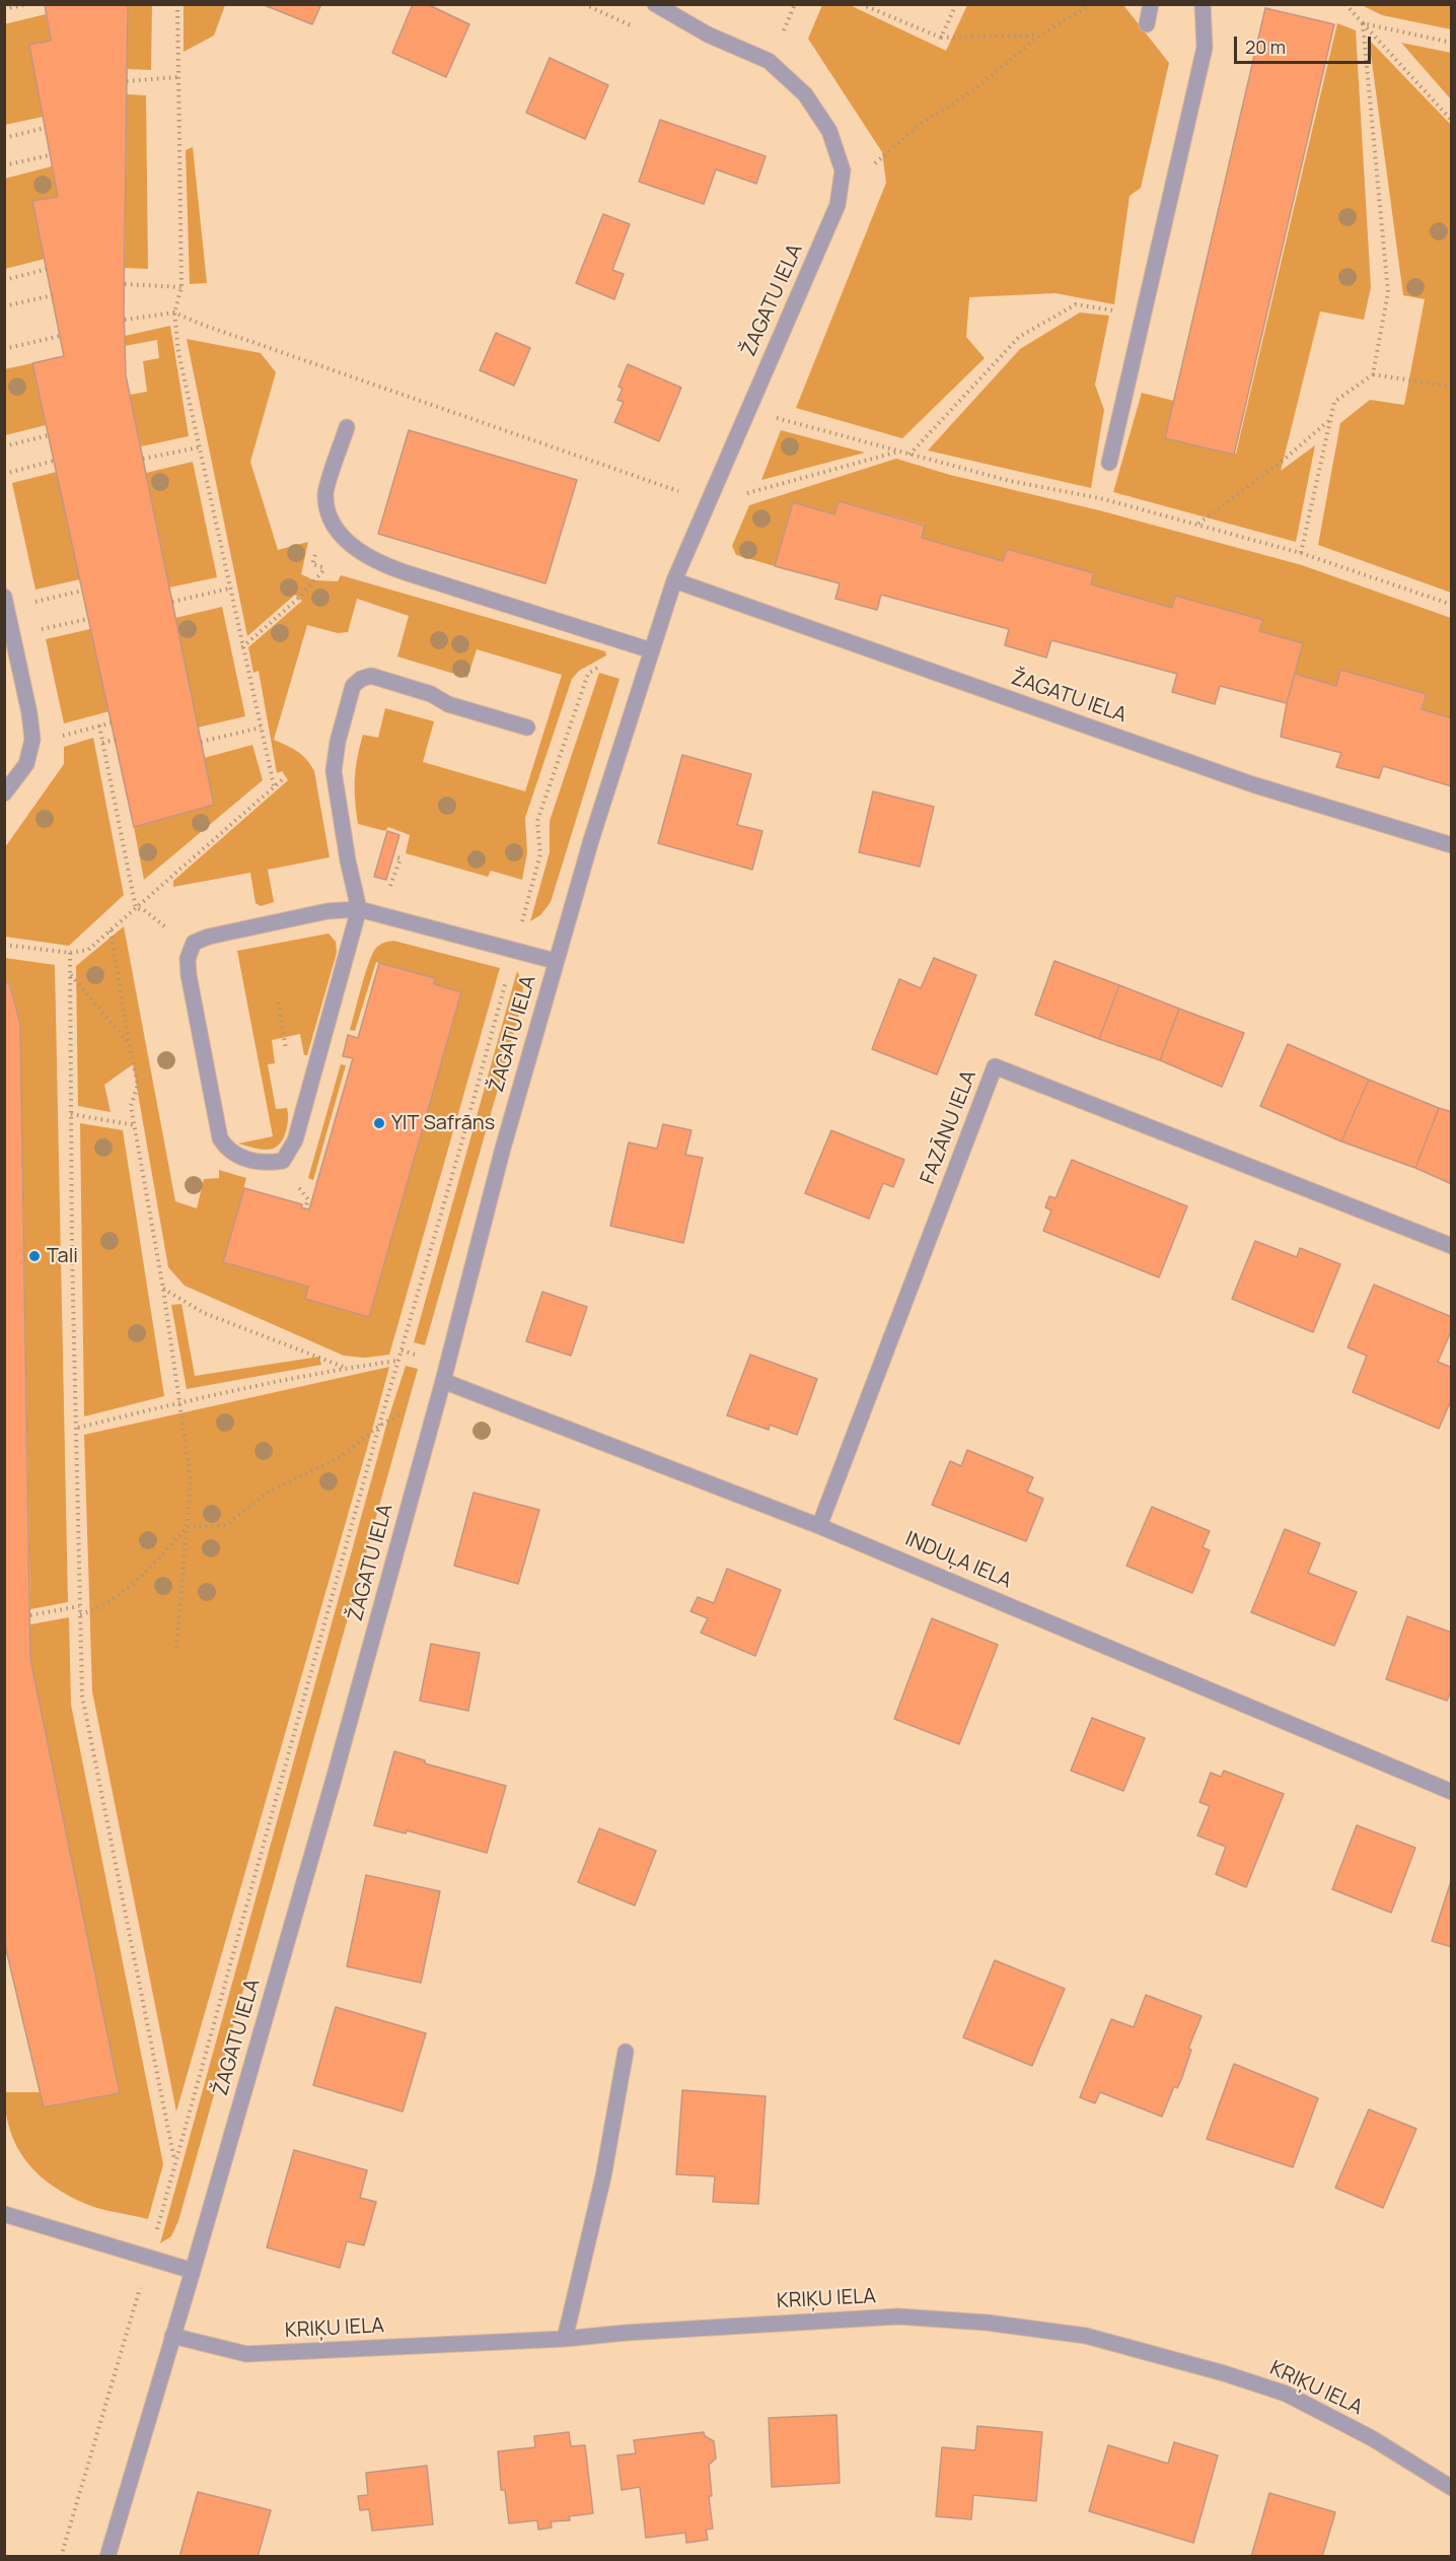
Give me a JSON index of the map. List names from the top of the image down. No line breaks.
{"streets":{"street":["ŽAGATU IELA","FAZĀNU IELA","INDUĻA IELA","KRIĶU IELA"]},"crossings":[["ŽAGATU IELA","INDUĻA IELA"],["ŽAGATU IELA","KRIĶU IELA"],["FAZĀNU IELA","INDUĻA IELA"]],"places":["YIT Safrāns","Tali"],"scale_bar":"20 m"}
